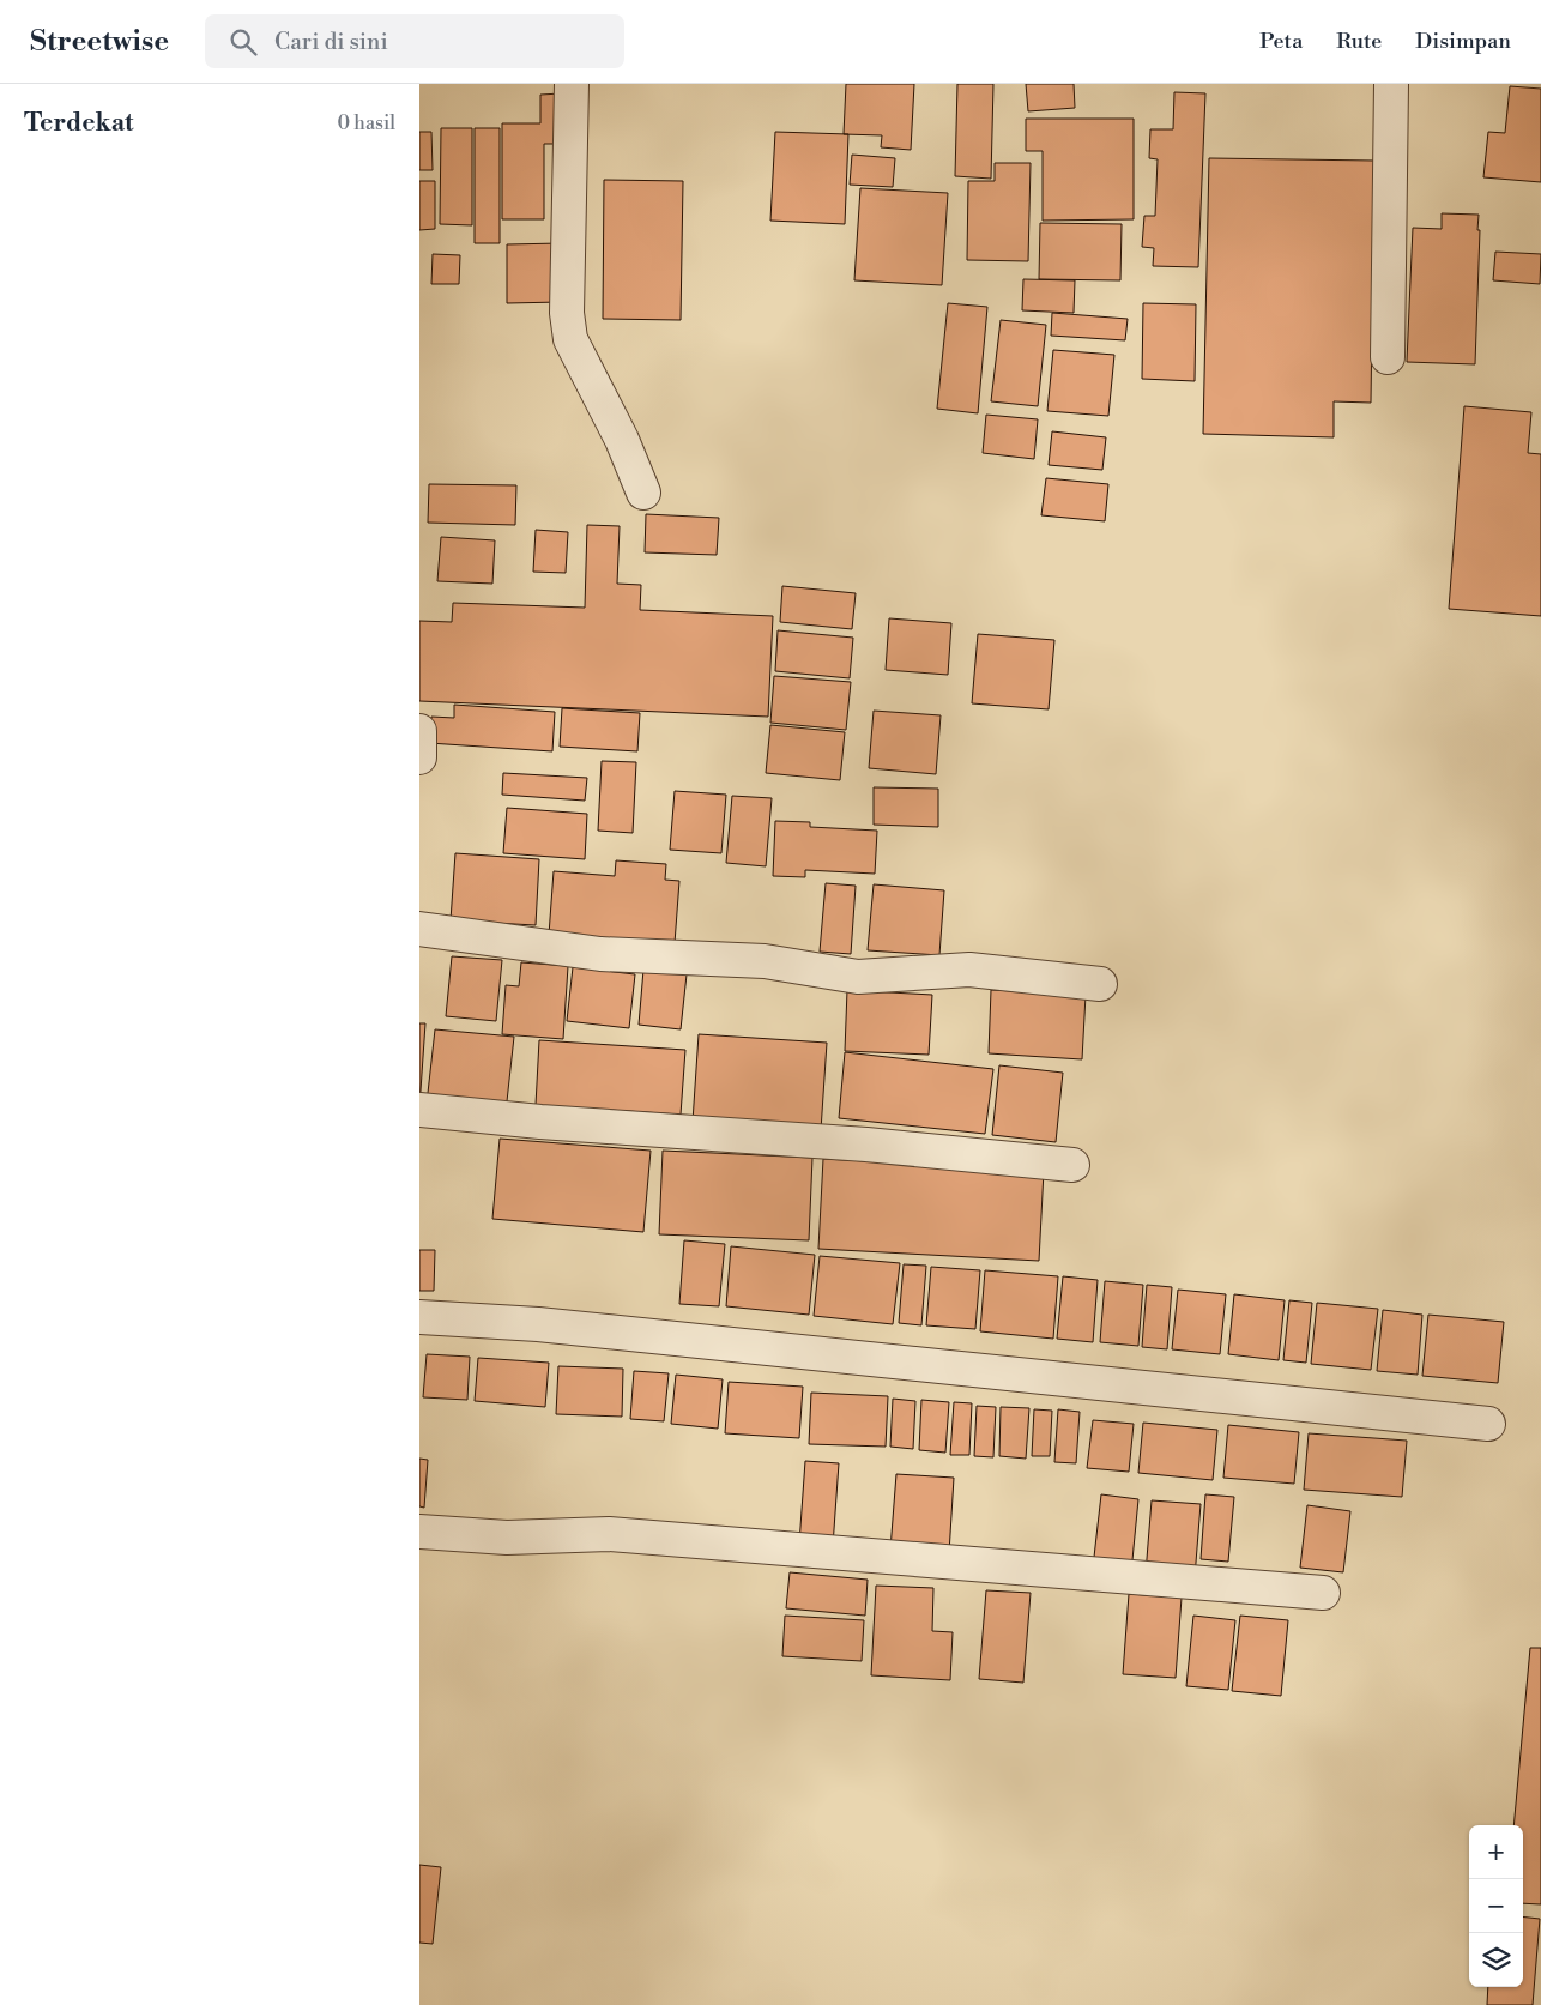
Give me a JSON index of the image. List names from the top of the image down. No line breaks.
{"page":{"header":"Streetwise","search":"Cari di sini","nav":["Peta","Rute","Disimpan"],"heading":["Terdekat","0 hasil"],"map_buttons":["+","−"]}}
